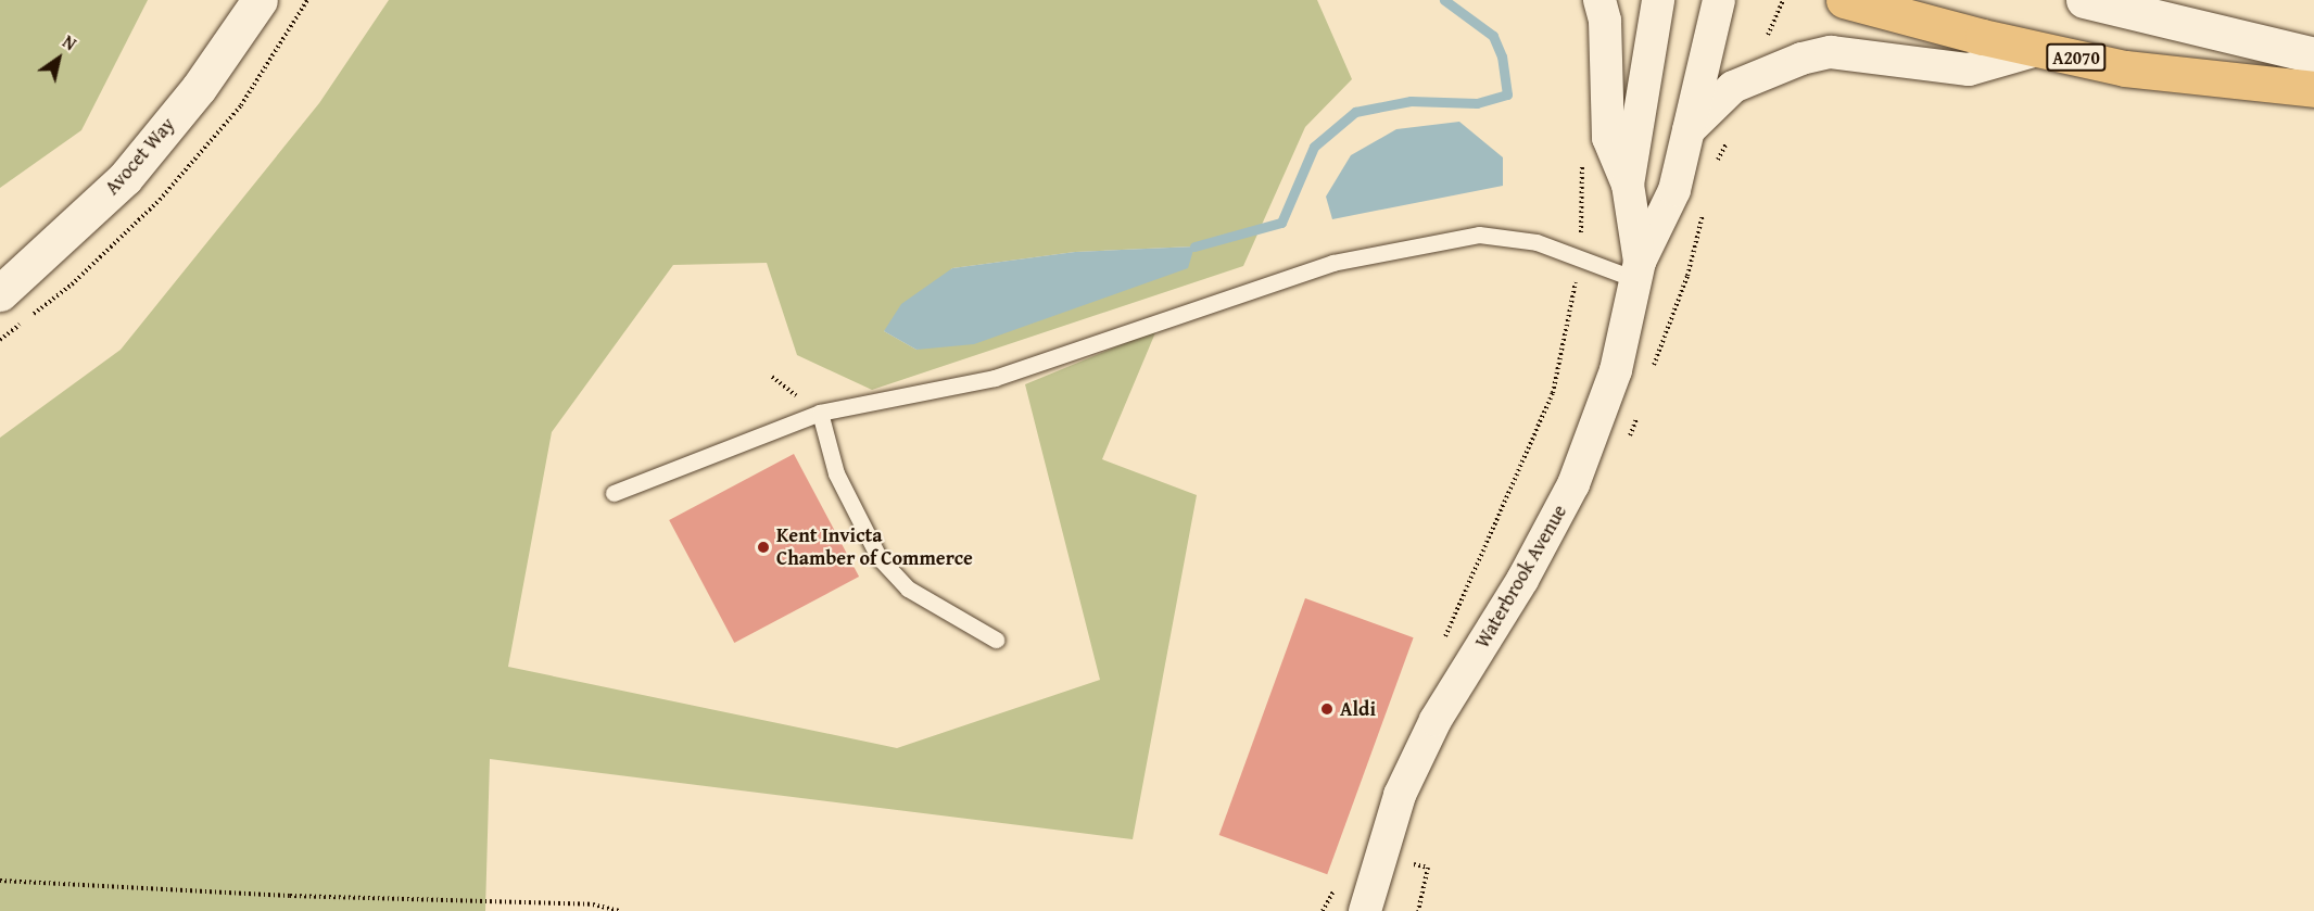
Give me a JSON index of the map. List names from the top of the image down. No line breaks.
{"streets":{"highway":["A2070"],"street":["Avocet Way","Waterbrook Avenue"]},"places":["Kent Invicta Chamber of Commerce","Aldi"],"north":"top right"}
